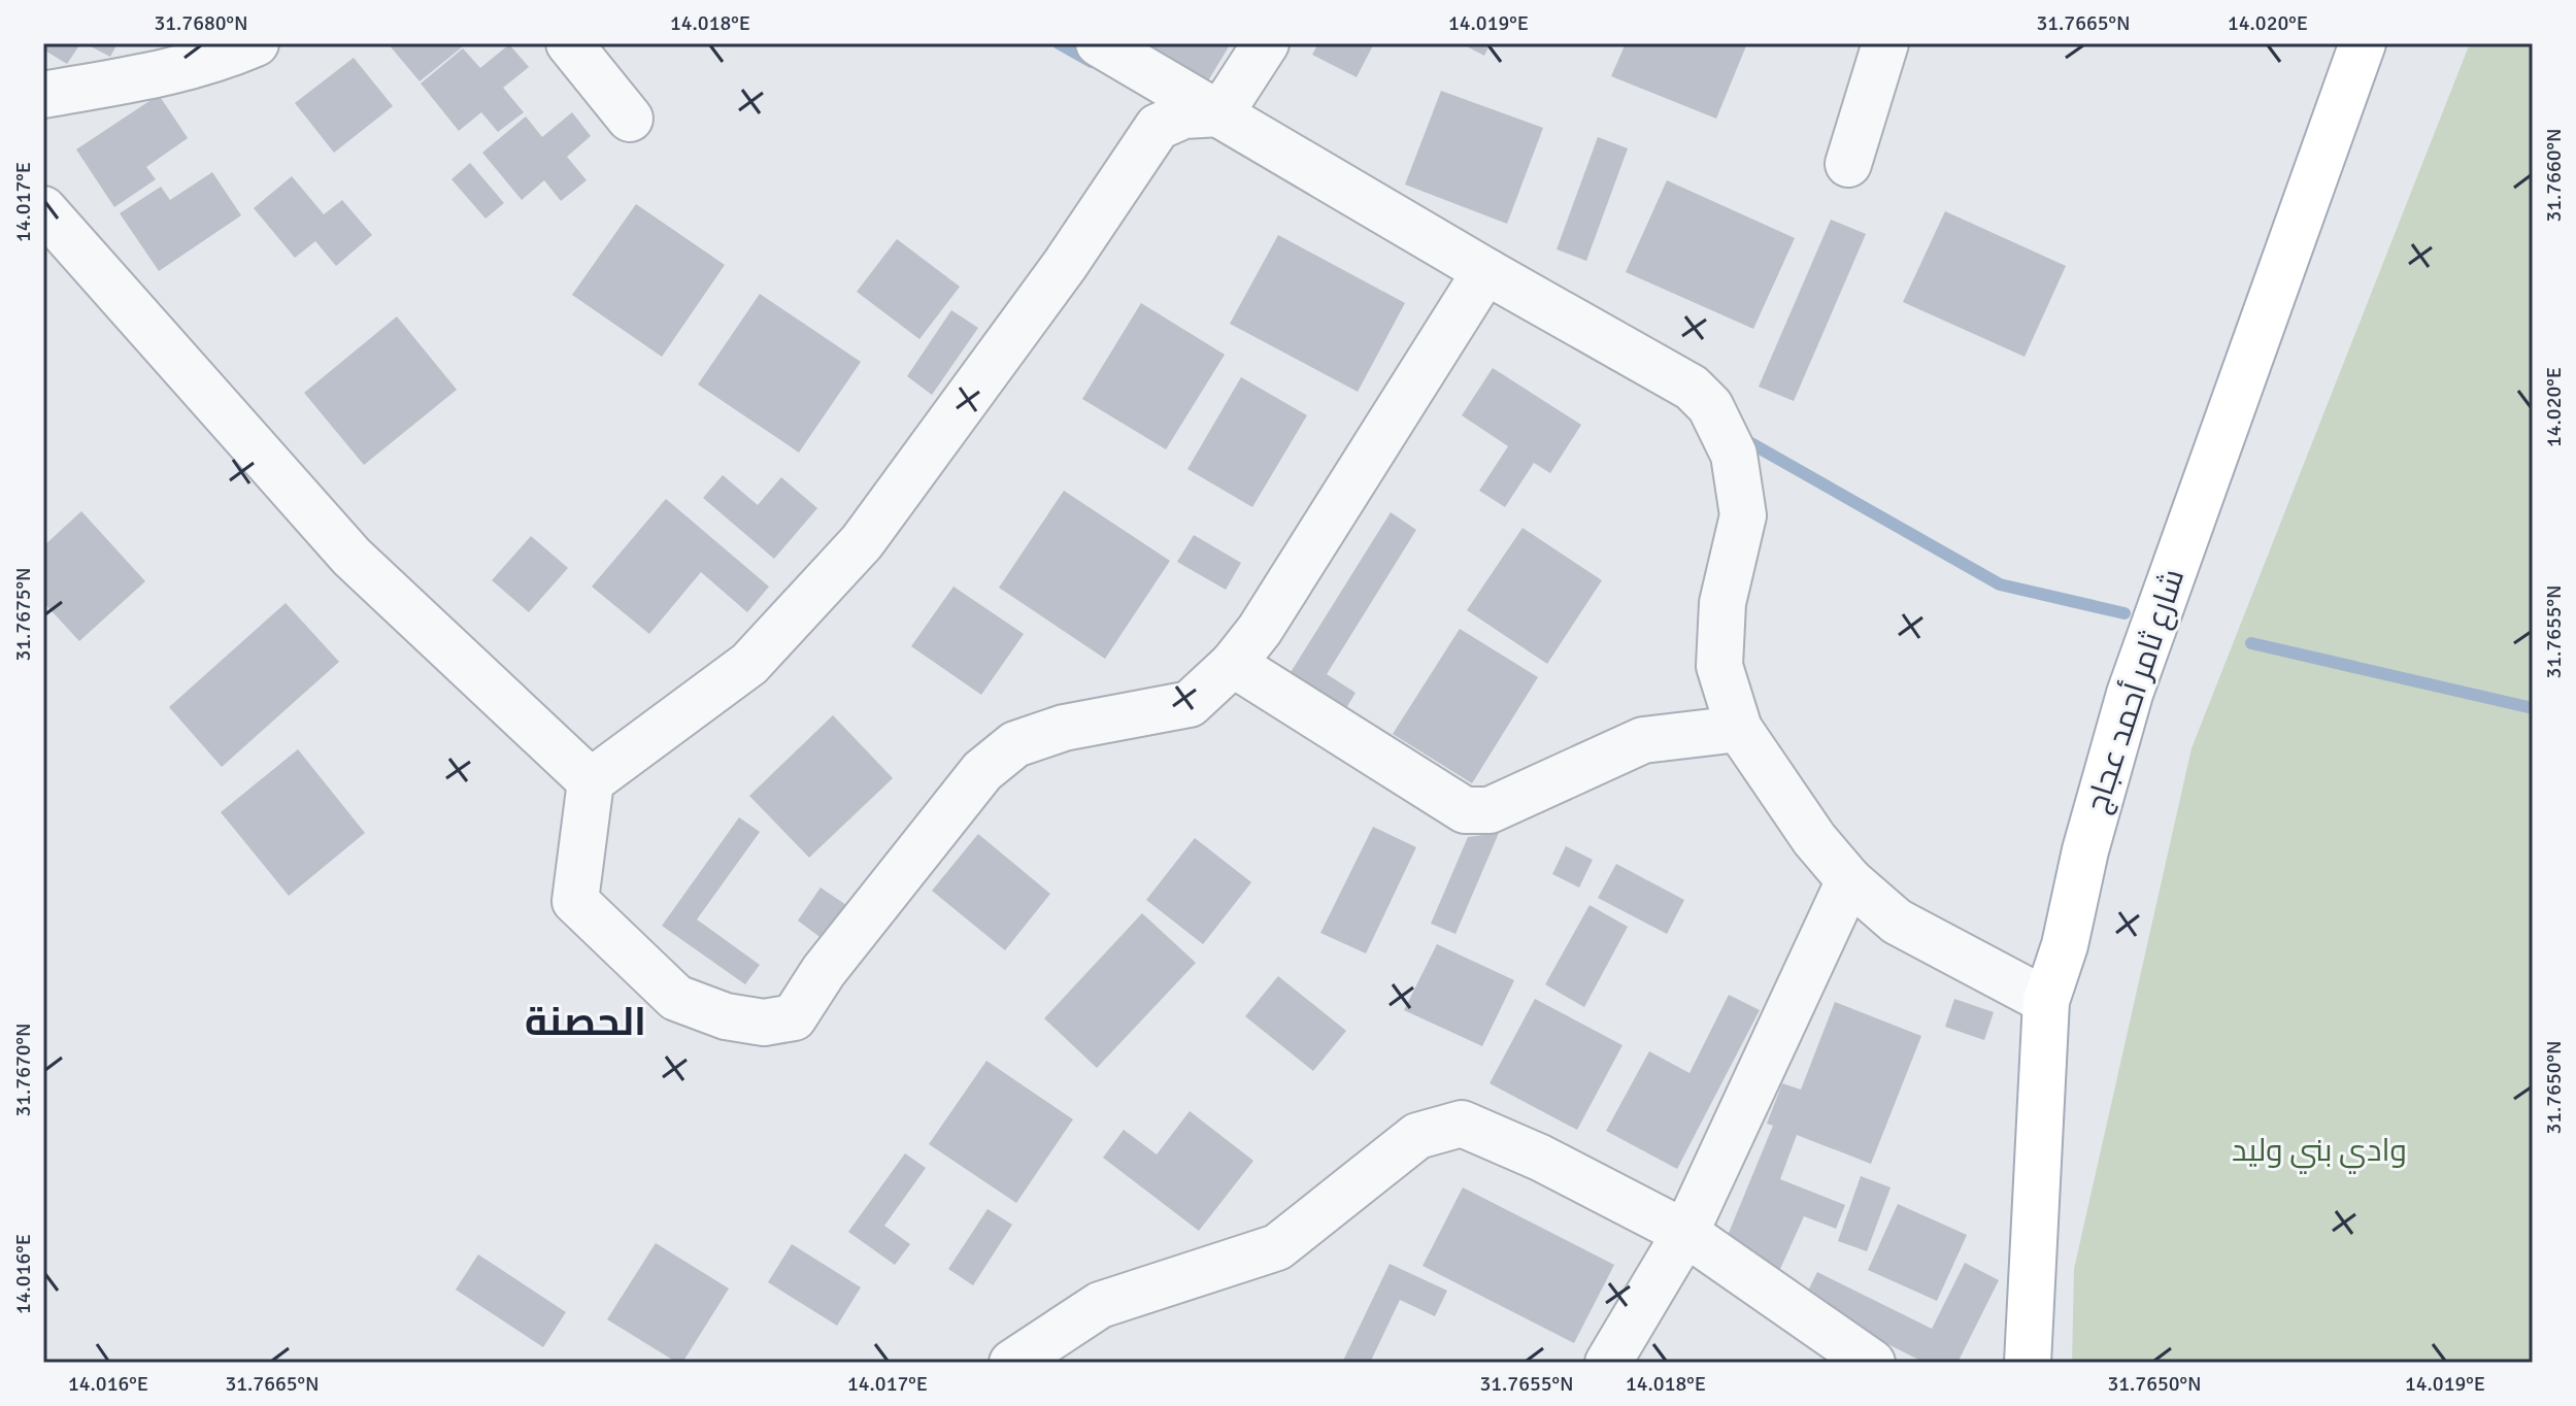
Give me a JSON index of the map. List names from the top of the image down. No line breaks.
{"streets":{"main road":["شارع ثامر أحمد عجاج"]},"districts":["الحصنة"],"parks":["وادي بني وليد"],"coordinates":["31.7680°N","14.018°E","14.019°E","31.7665°N","14.020°E","31.7660°N","14.017°E","31.7675°N","31.7655°N","31.7670°N","31.7650°N","14.016°E"]}
